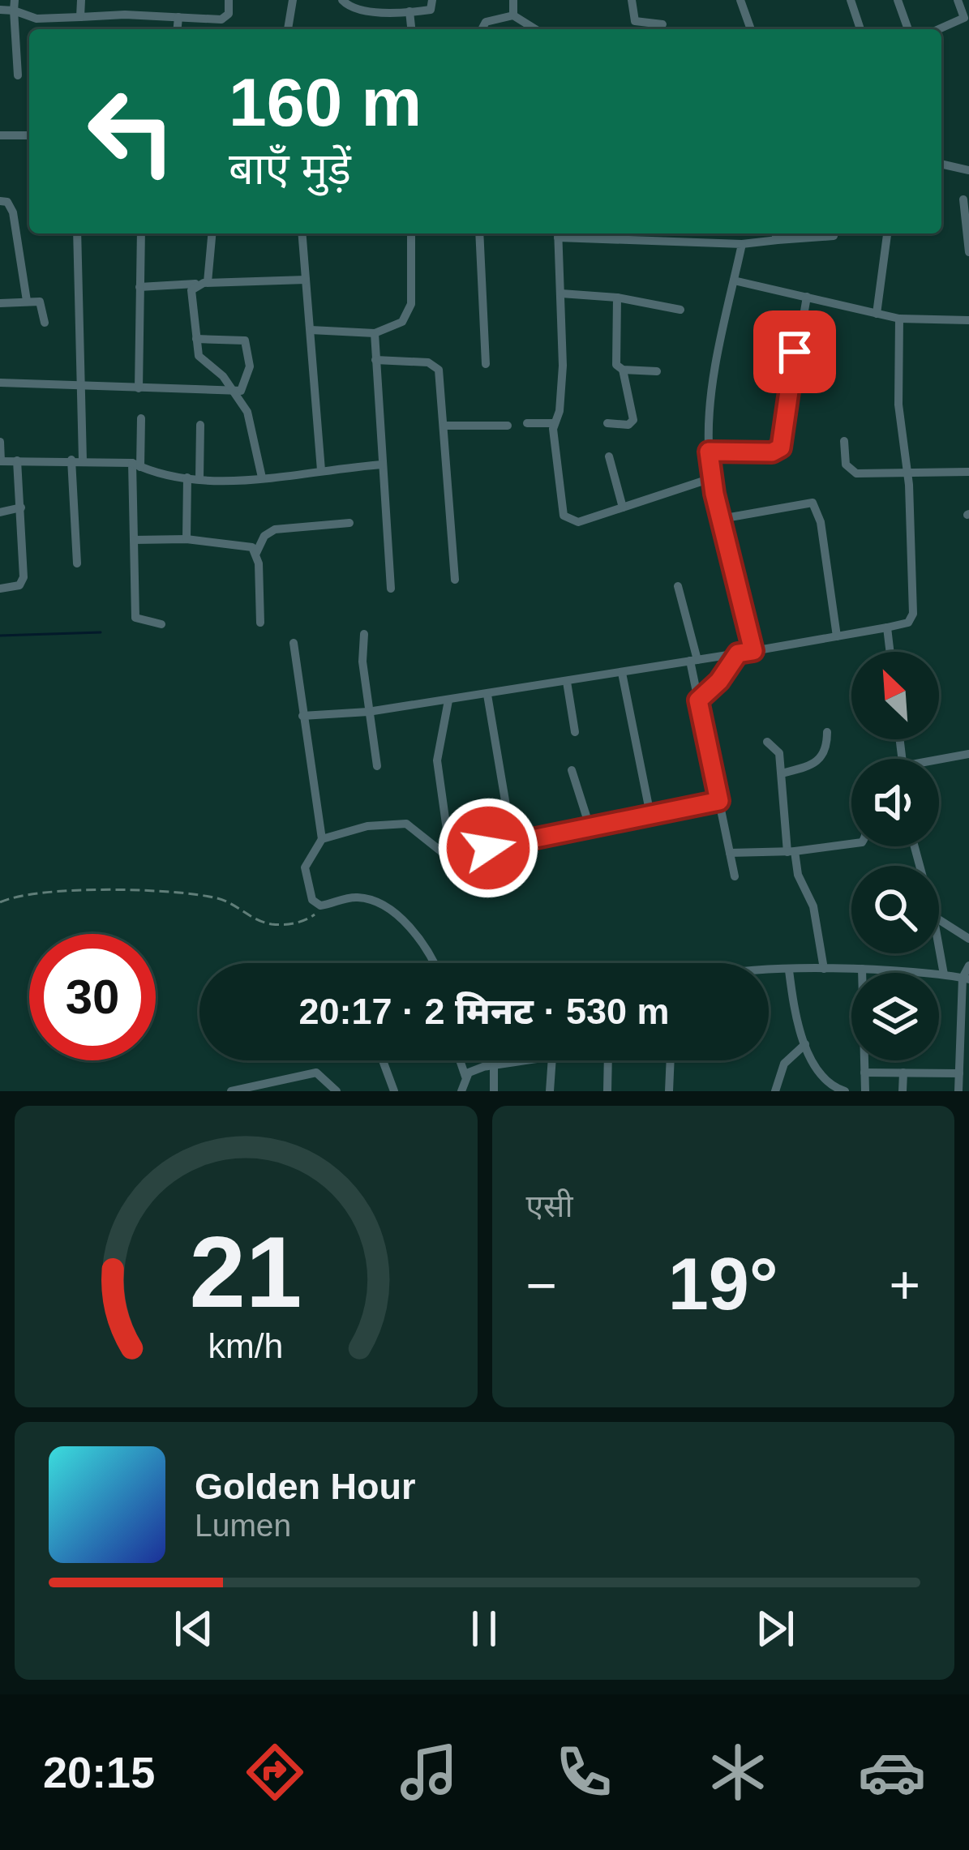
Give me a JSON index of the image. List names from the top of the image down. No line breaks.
{"north":"top left","page":{"turn":["160 m","बाएँ मुड़ें"],"limit":"30","trip":"20:17 · 2 मिनट · 530 m","tile":"एसी","heat":["−","19°","+"],"song":["Golden Hour","Lumen"],"tabs":"20:15","gauge":["21","km/h"]}}
